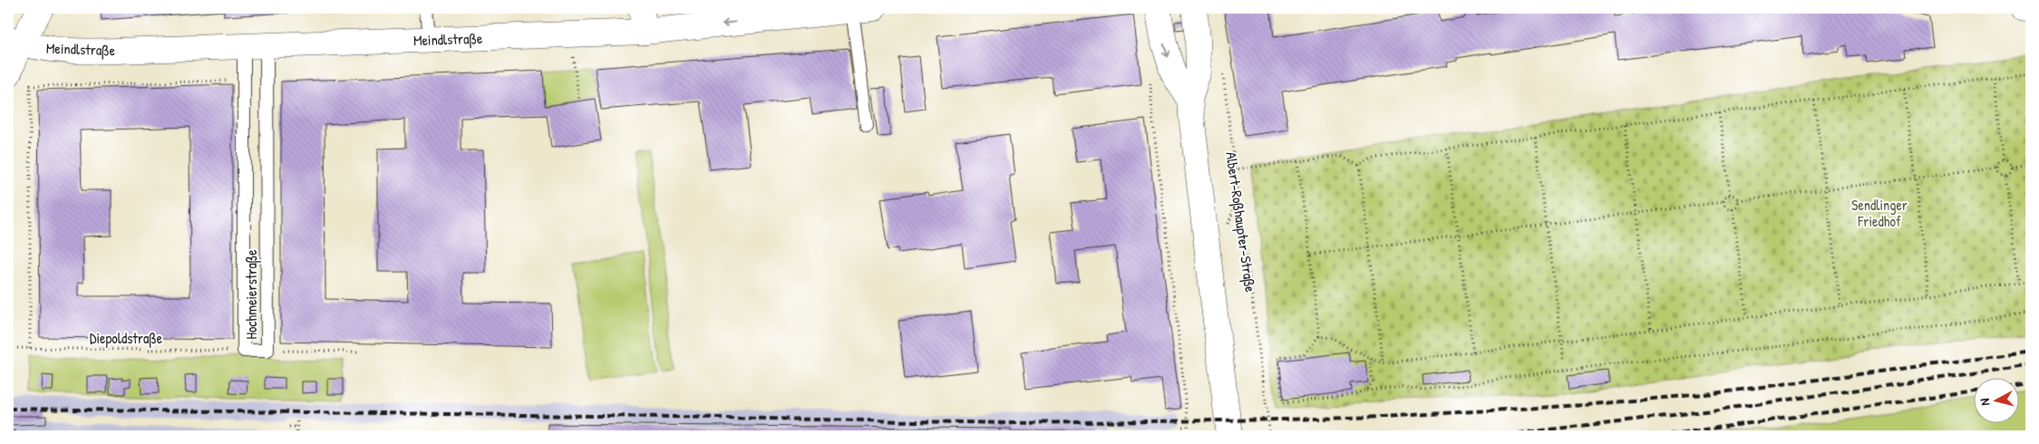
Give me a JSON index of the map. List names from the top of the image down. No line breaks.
{"streets":{"street":["Meindlstraße"],"lane":["Hochmeierstraße"],"path":["Albert-Roßhaupter-Straße","Diepoldstraße"]},"crossings":[["Meindlstraße","Hochmeierstraße"],["Hochmeierstraße","Diepoldstraße"]],"parks":["Sendlinger Friedhof"],"north":"left"}
